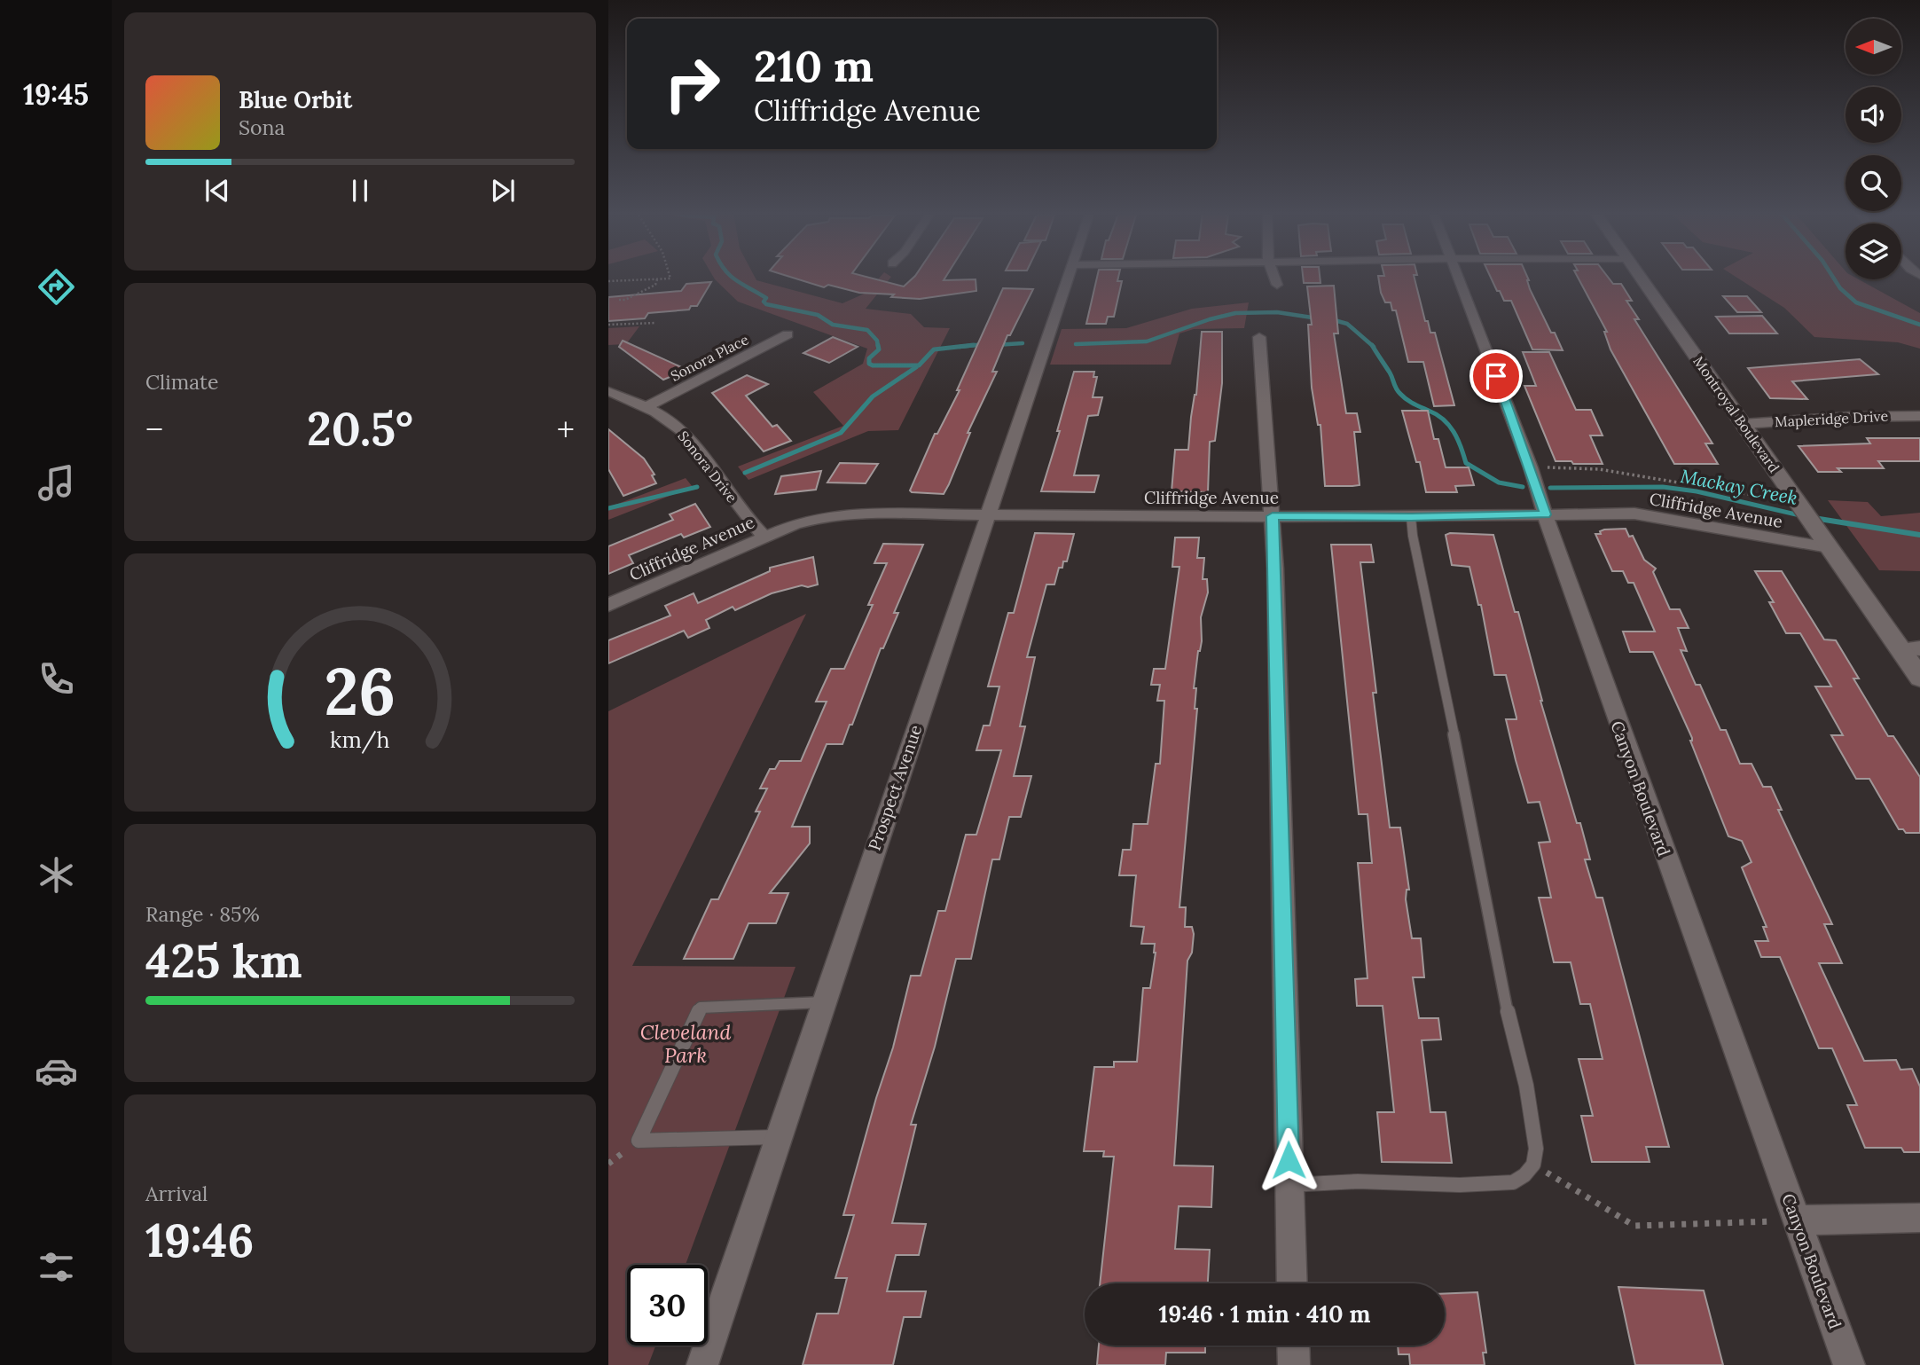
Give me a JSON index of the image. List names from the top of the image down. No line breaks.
{"streets":{"street":["Sonora Place","Montroyal Boulevard","Mapleridge Drive","Sonora Drive","Cliffridge Avenue","Prospect Avenue","Canyon Boulevard"]},"crossings":[["Sonora Place","Sonora Drive"],["Montroyal Boulevard","Mapleridge Drive"],["Montroyal Boulevard","Cliffridge Avenue"],["Sonora Drive","Cliffridge Avenue"],["Cliffridge Avenue","Prospect Avenue"],["Cliffridge Avenue","Canyon Boulevard"]],"water":["Mackay Creek"],"parks":["Cleveland Park"],"north":"left","page":{"tabs":"19:45","turn":["210 m","Cliffridge Avenue"],"song":["Blue Orbit","Sona"],"tile":["Climate",["Range · 85%","425 km"],["Arrival","19:46"]],"heat":["−","20.5°","+"],"limit":"30","trip":"19:46 · 1 min · 410 m","gauge":["26","km/h"]}}
